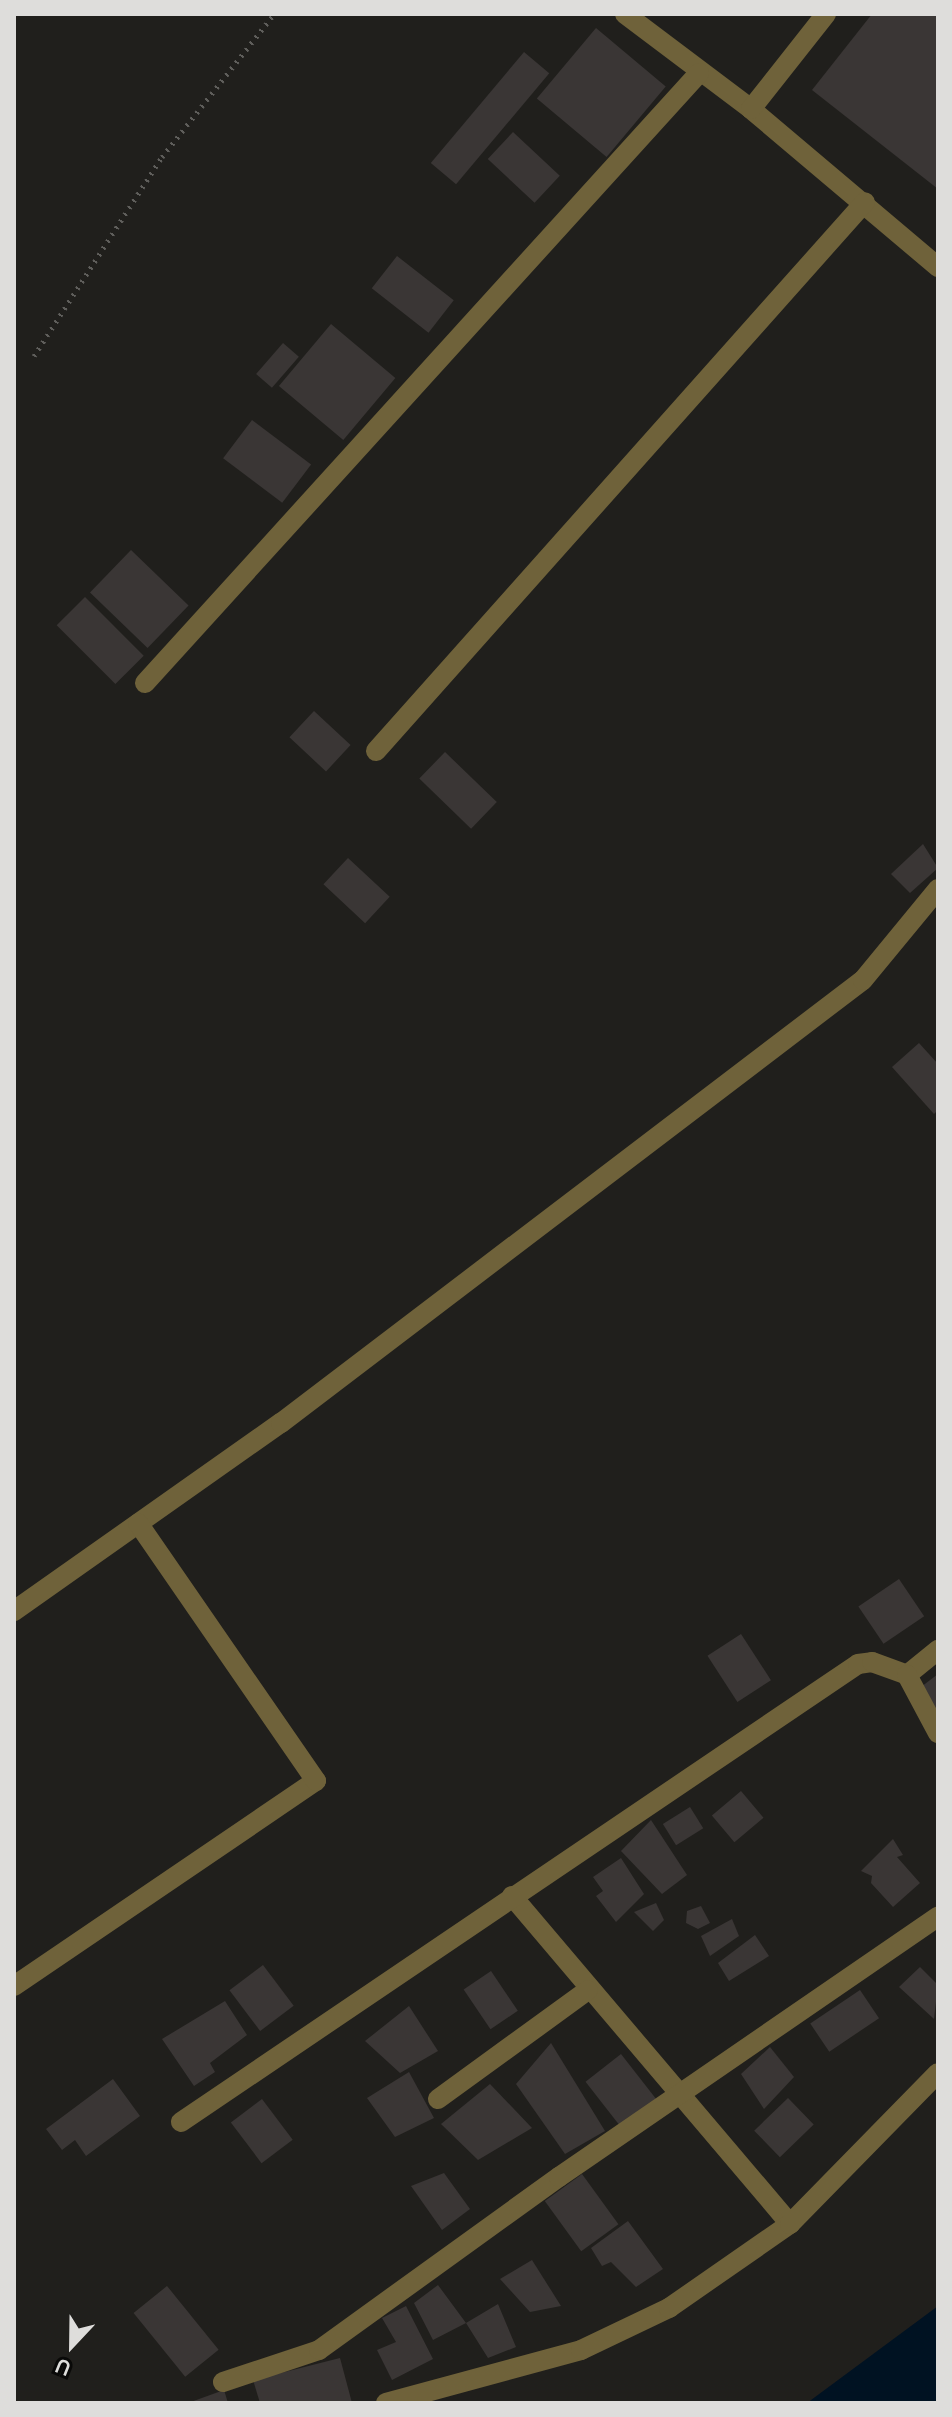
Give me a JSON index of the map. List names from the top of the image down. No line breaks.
{"north":"bottom"}
